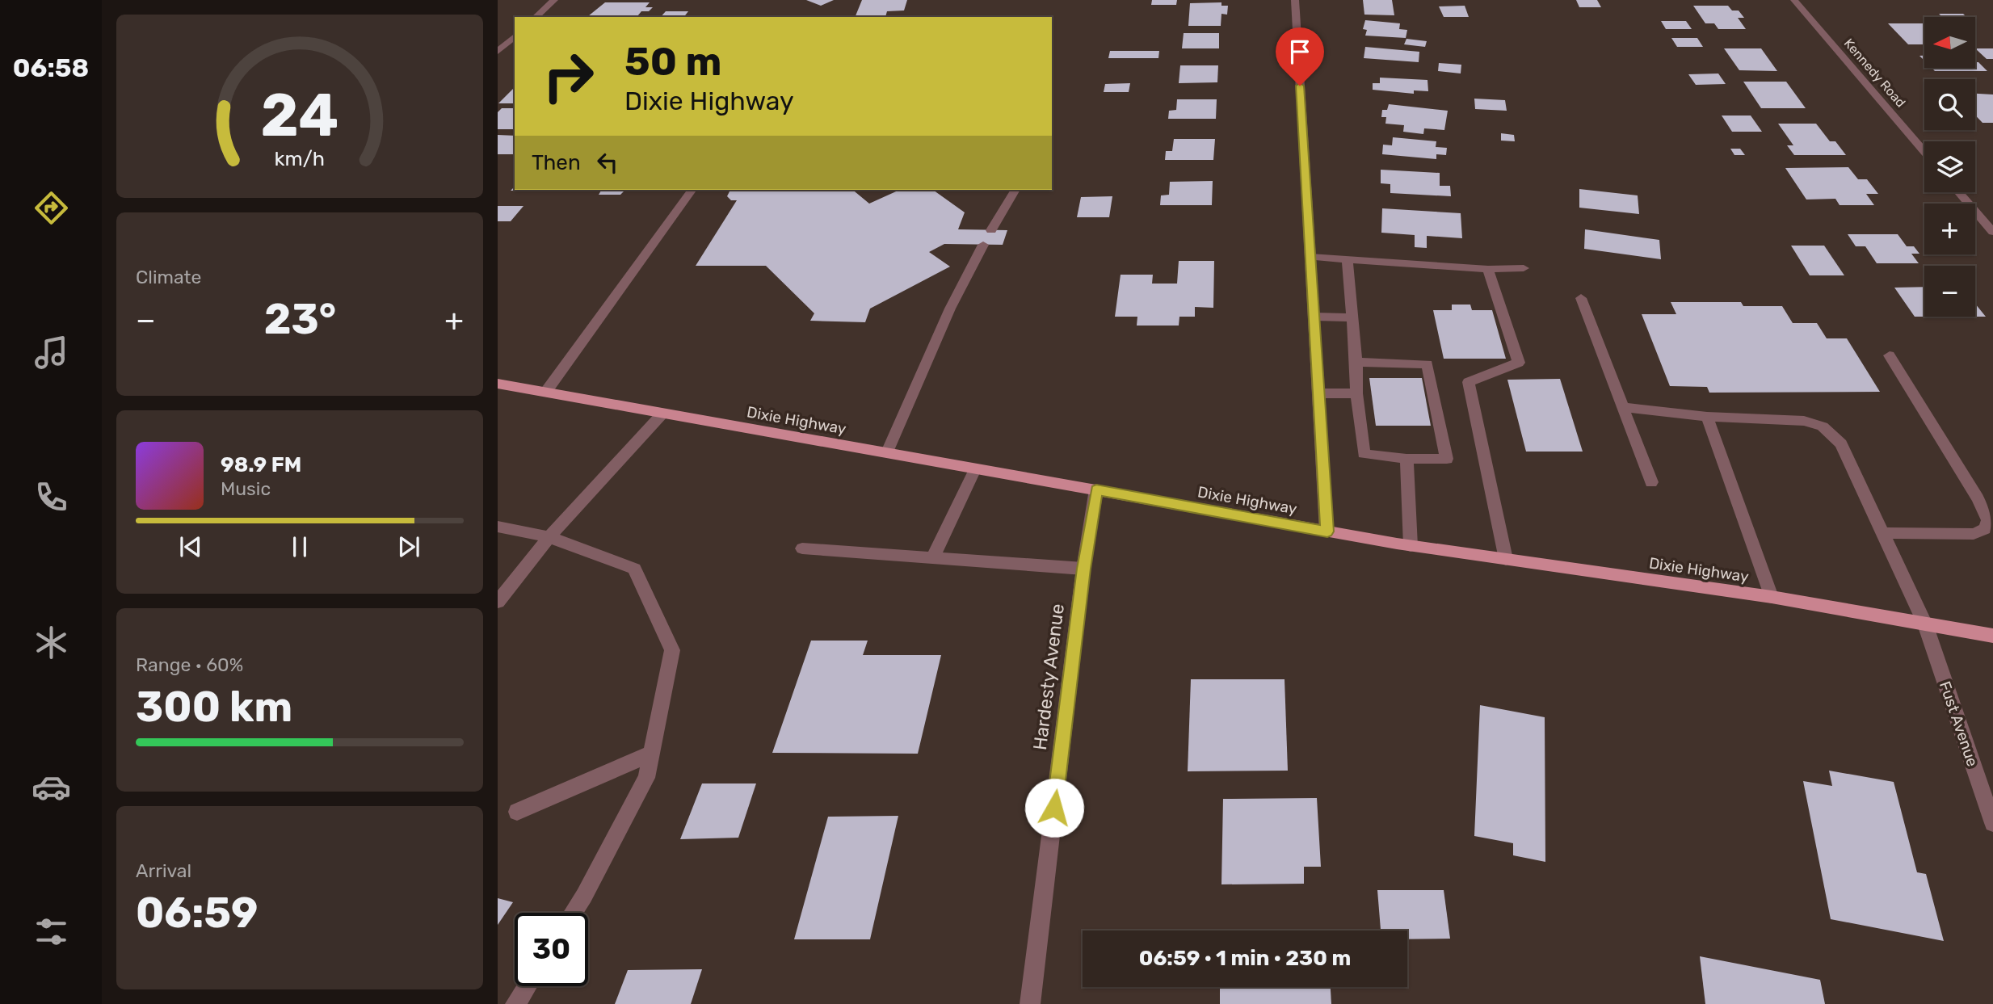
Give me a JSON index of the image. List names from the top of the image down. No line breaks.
{"streets":{"main road":["Dixie Highway"],"street":["Kennedy Road","Hardesty Avenue","Fust Avenue"]},"crossings":[["Dixie Highway","Hardesty Avenue"],["Dixie Highway","Fust Avenue"]],"north":"left","page":{"tabs":"06:58","map_buttons":["+","−"],"turn":["50 m","Dixie Highway"],"then":"Then","tile":["Climate",["Range · 60%","300 km"],["Arrival","06:59"]],"heat":["−","23°","+"],"song":["98.9 FM","Music"],"limit":"30","trip":"06:59 · 1 min · 230 m","gauge":["24","km/h"]}}
